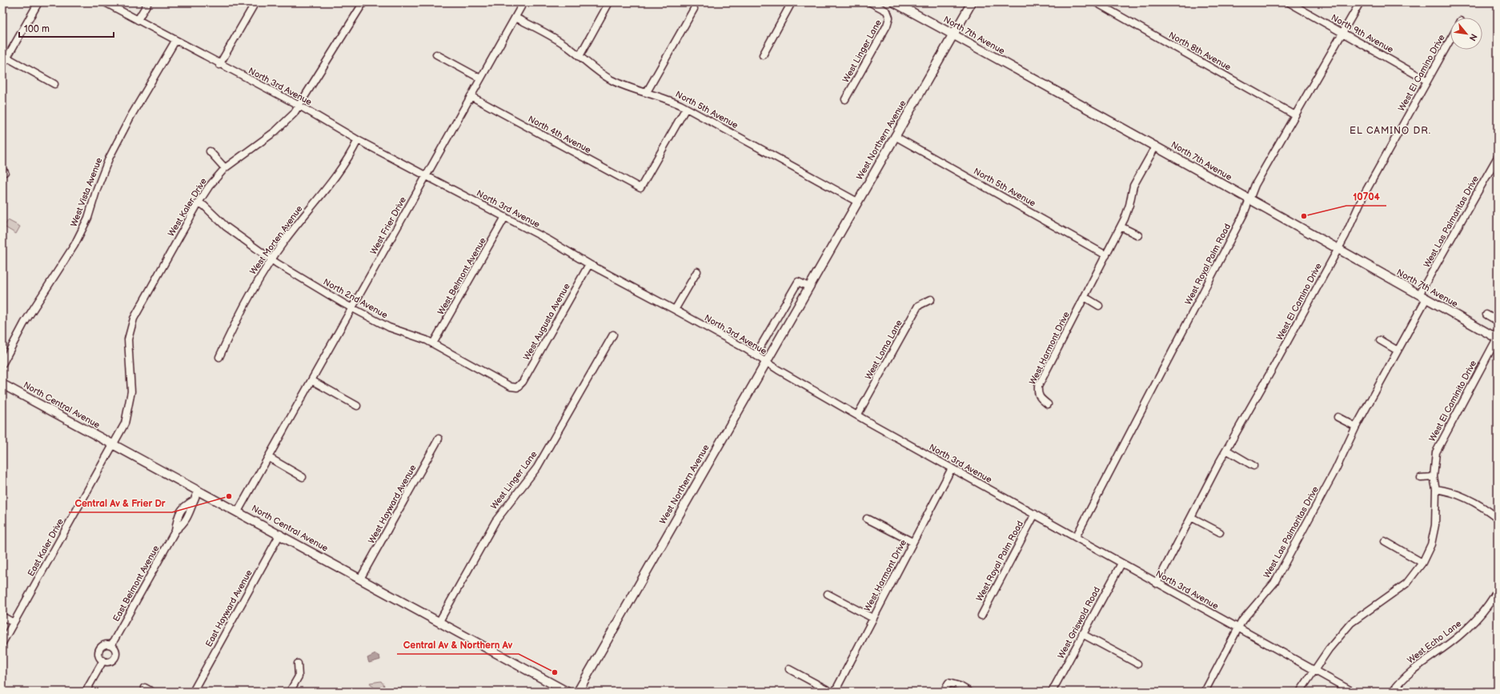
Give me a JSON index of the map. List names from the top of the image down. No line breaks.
{"streets":{"main road":["North 7th Avenue","West Northern Avenue","North Central Avenue"],"street":["North 9th Avenue","West Linger Lane","North 8th Avenue","West El Camino Drive","North 3rd Avenue","North 5th Avenue","North 4th Avenue","West Vista Avenue","West Kaler Drive","West Las Palmaritas Drive","West Frier Drive","West Morten Avenue","West Royal Palm Road","West Belmont Avenue","North 2nd Avenue","West Augusta Avenue","West Harmont Drive","West Loma Lane","West El Caminito Drive","West Hayward Avenue","East Kaler Drive","East Belmont Avenue","East Hayward Avenue","West Griswold Road","West Echo Lane"]},"crossings":[["North 9th Avenue","West El Camino Drive"],["North 9th Avenue","West Royal Palm Road"],["North 7th Avenue","West El Camino Drive"],["North 7th Avenue","West Northern Avenue"],["North 7th Avenue","West Las Palmaritas Drive"],["North 7th Avenue","West Royal Palm Road"],["North 7th Avenue","West Harmont Drive"],["North 7th Avenue","West El Caminito Drive"],["West Linger Lane","North Central Avenue"],["North 8th Avenue","West Royal Palm Road"],["West El Camino Drive","North 3rd Avenue"],["North 3rd Avenue","West Northern Avenue"],["North 3rd Avenue","West Vista Avenue"],["North 3rd Avenue","West Kaler Drive"],["North 3rd Avenue","West Las Palmaritas Drive"],["North 3rd Avenue","West Frier Drive"],["North 3rd Avenue","West Morten Avenue"],["North 3rd Avenue","West Royal Palm Road"],["North 3rd Avenue","West Belmont Avenue"],["North 3rd Avenue","West Augusta Avenue"],["North 3rd Avenue","West Harmont Drive"],["North 3rd Avenue","West Loma Lane"],["North 3rd Avenue","West El Caminito Drive"],["North 3rd Avenue","West Griswold Road"],["North 5th Avenue","North 4th Avenue"],["North 5th Avenue","West Northern Avenue"],["North 5th Avenue","West Frier Drive"],["North 5th Avenue","West Harmont Drive"],["North 4th Avenue","West Frier Drive"],["West Kaler Drive","North 2nd Avenue"],["West Kaler Drive","North Central Avenue"],["West Kaler Drive","East Kaler Drive"],["West Frier Drive","North 2nd Avenue"],["West Frier Drive","North Central Avenue"],["West Morten Avenue","North 2nd Avenue"],["West Belmont Avenue","North 2nd Avenue"],["North 2nd Avenue","West Augusta Avenue"],["North Central Avenue","West Hayward Avenue"],["North Central Avenue","East Kaler Drive"],["North Central Avenue","East Belmont Avenue"],["North Central Avenue","East Hayward Avenue"]],"districts":["EL CAMINO DR."],"places":["10704","Central Av & Frier Dr","Central Av & Northern Av"],"scale_bar":"100 m","north":"bottom right"}
